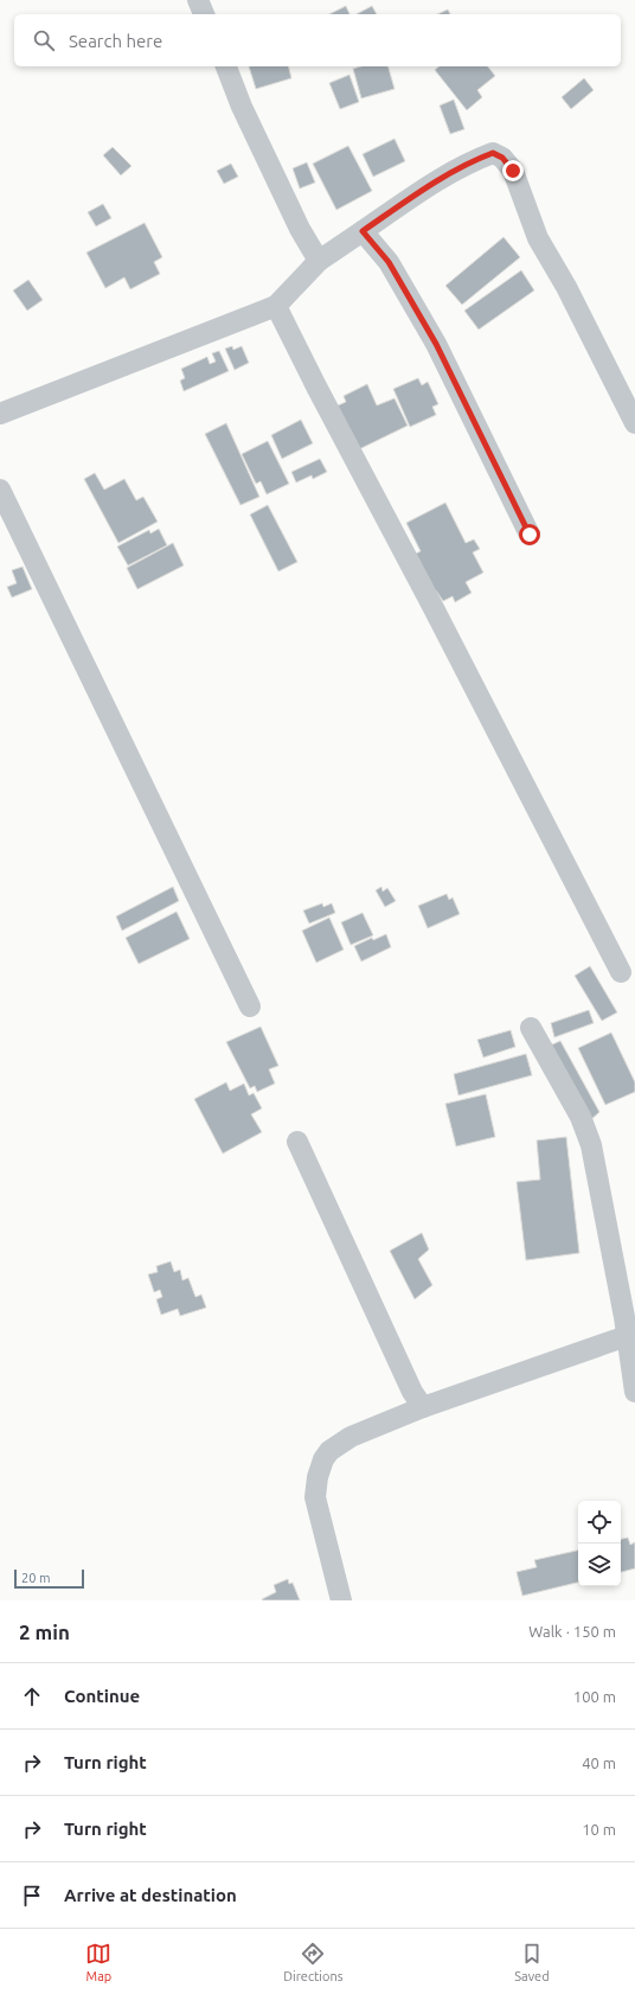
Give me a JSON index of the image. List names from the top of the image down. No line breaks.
{"scale_bar":"20 m","page":{"search":"Search here","scale":"20 m","heading":["2 min","Walk · 150 m"],"list":[["Continue","100 m"],["Turn right","40 m"],["Turn right","10 m"],"Arrive at destination"],"nav":["Map","Directions","Saved"]}}
